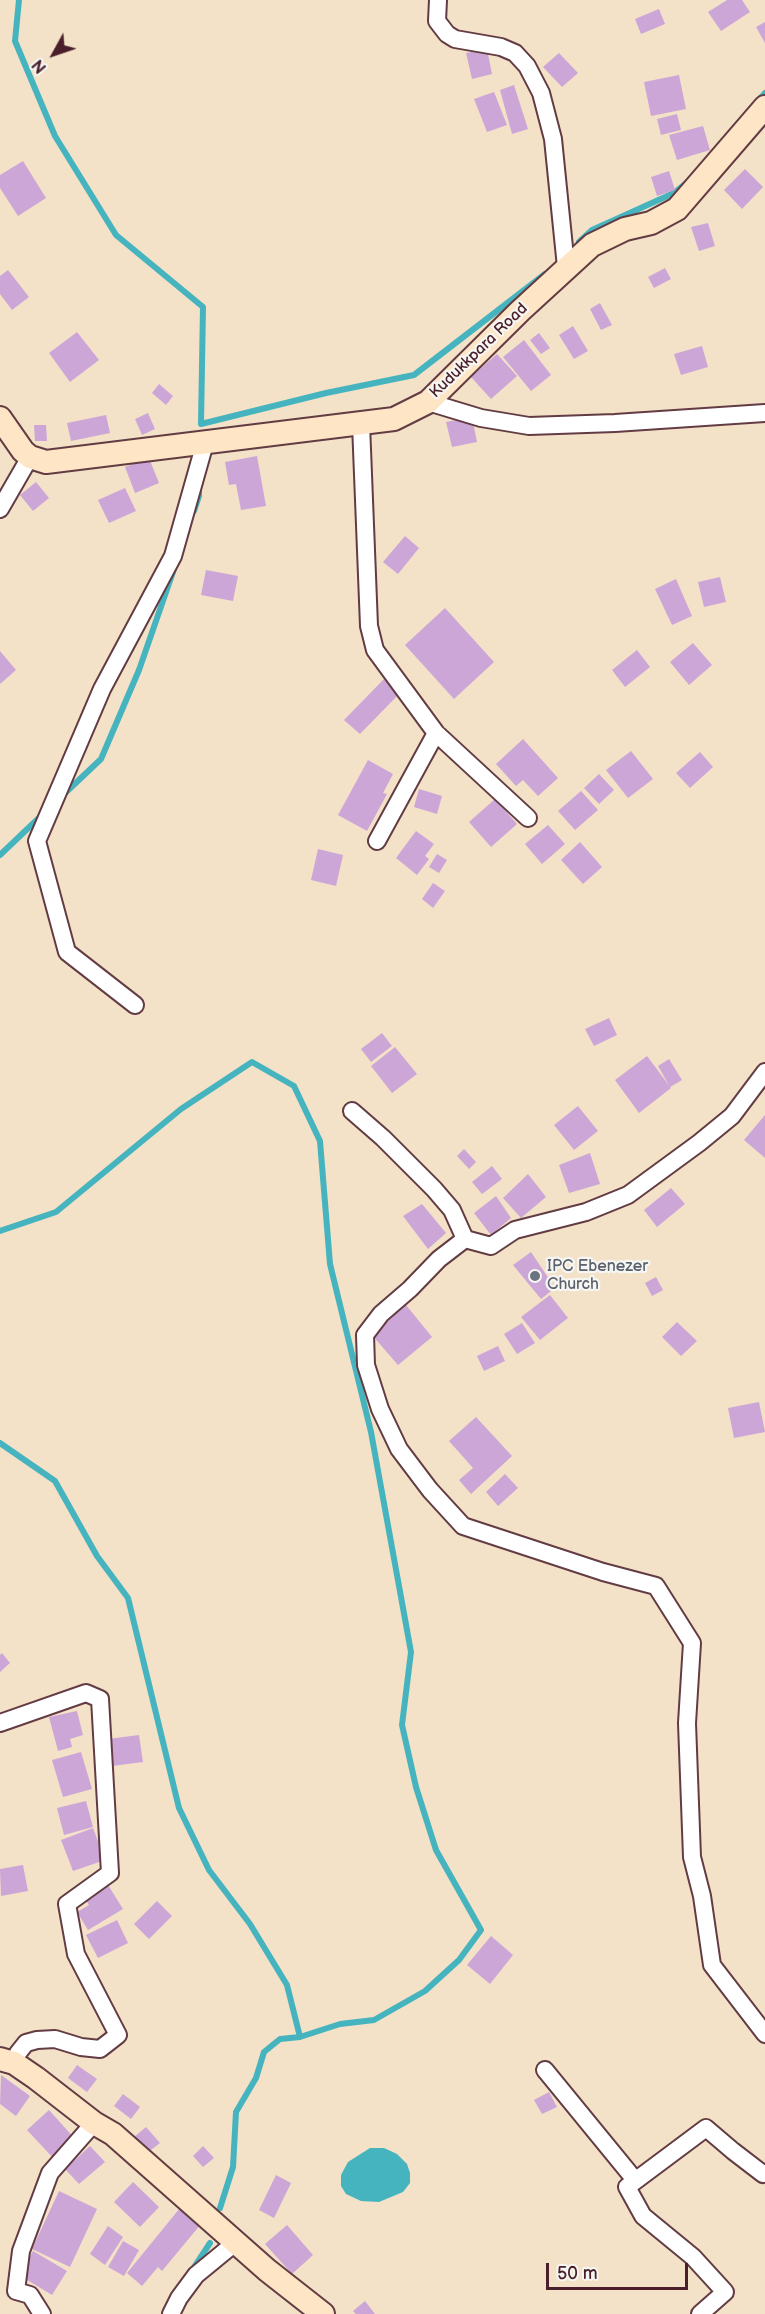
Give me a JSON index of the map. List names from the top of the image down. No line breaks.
{"streets":{"street":["Kudukkpara Road"]},"places":["IPC Ebenezer Church"],"scale_bar":"50 m","north":"bottom left"}
